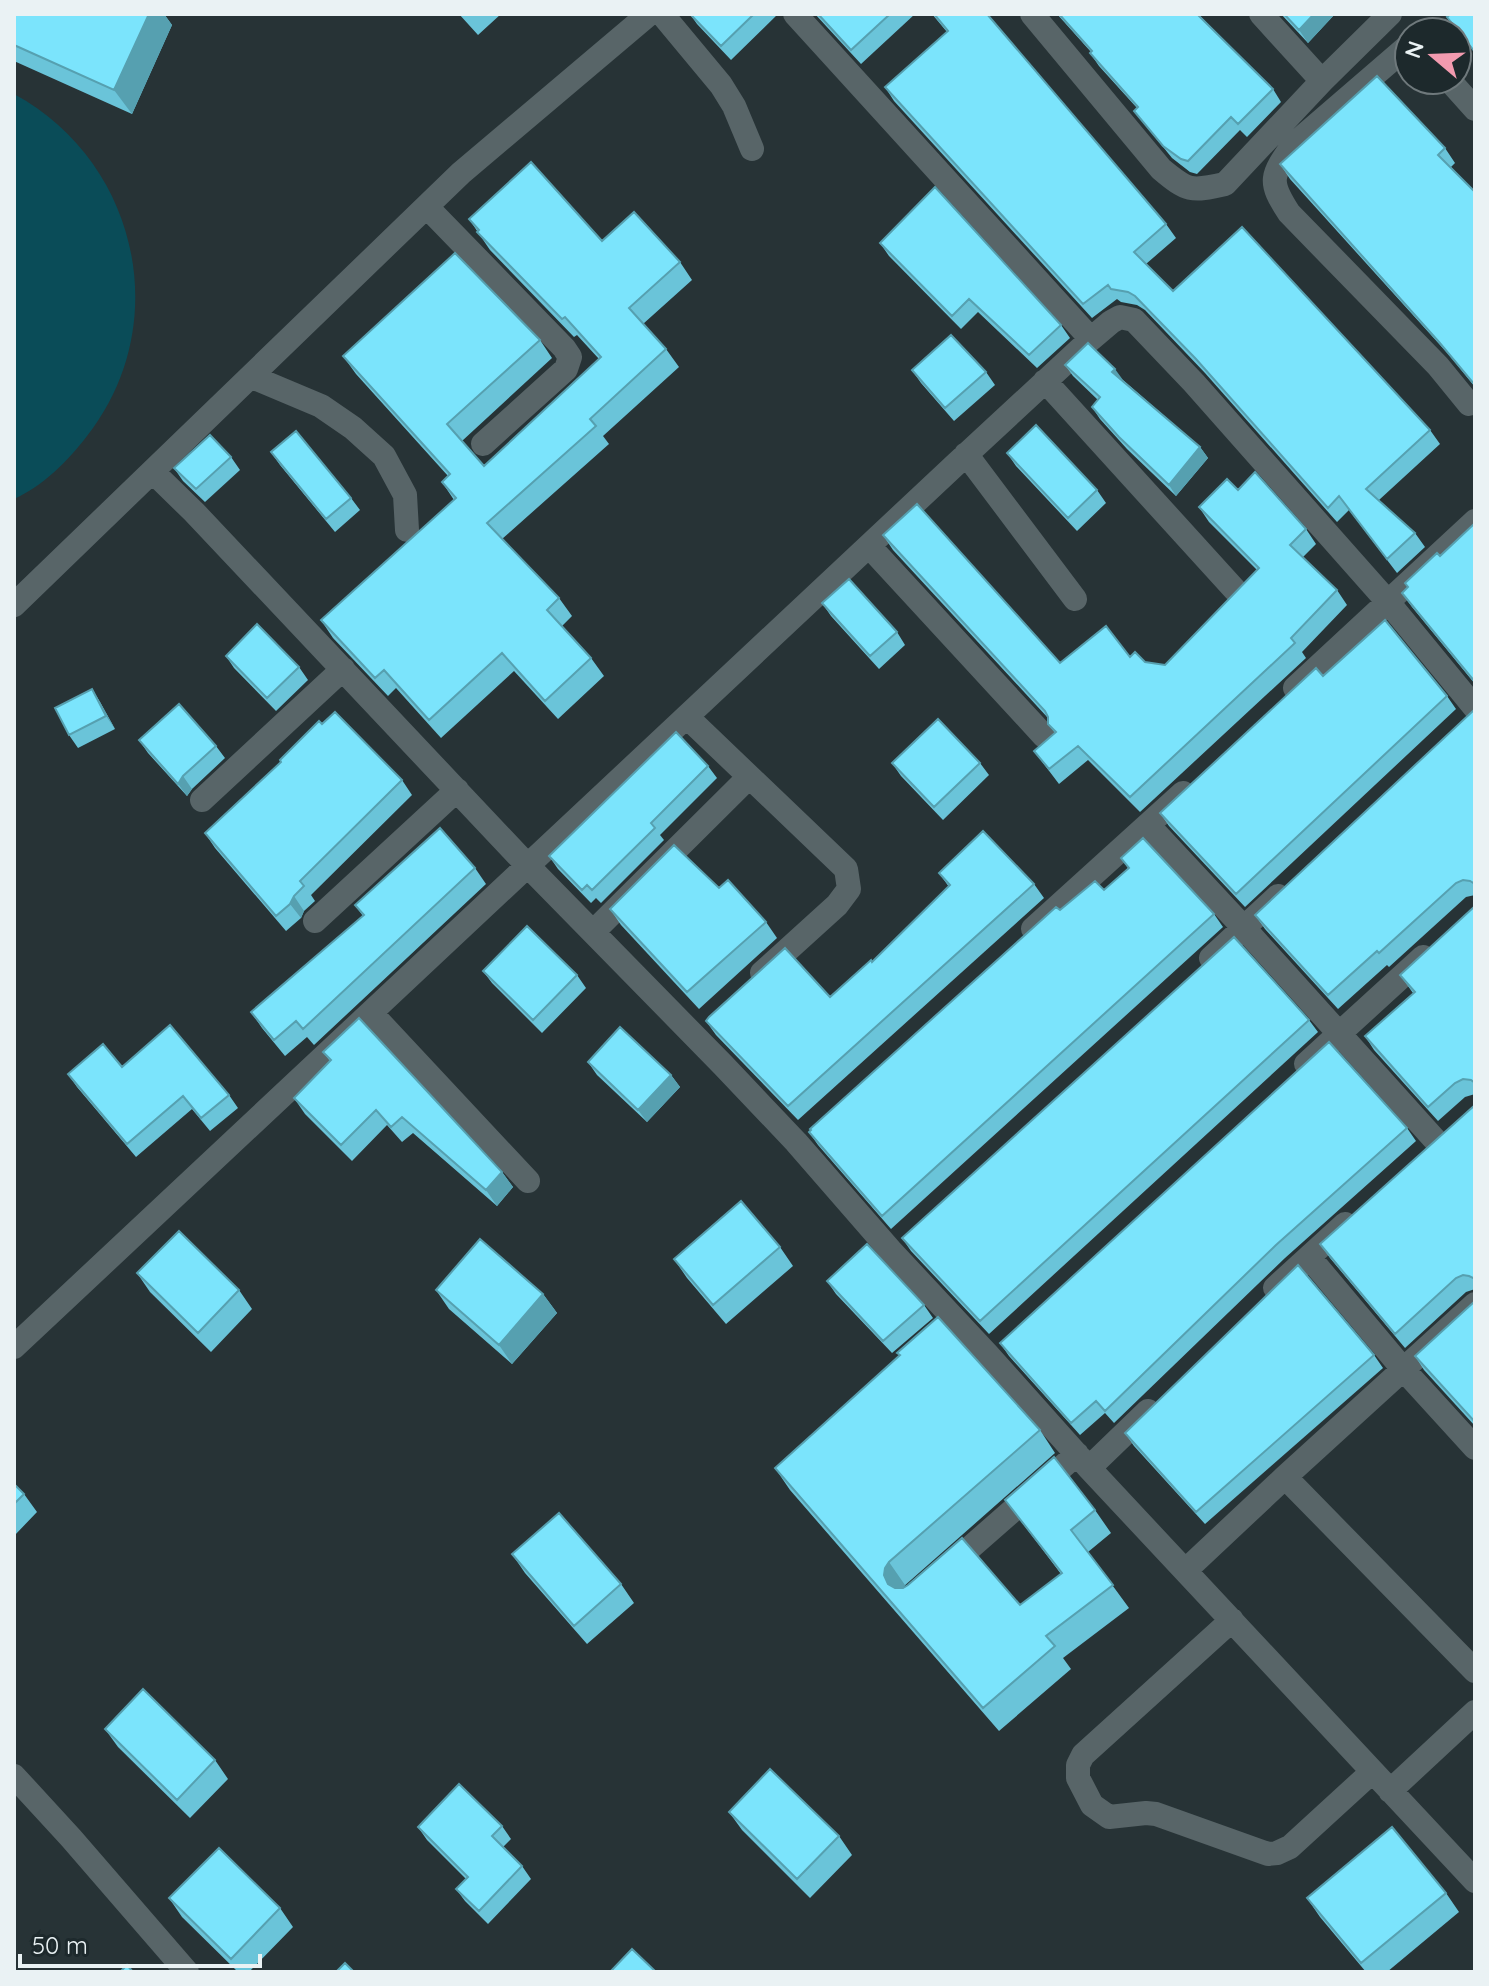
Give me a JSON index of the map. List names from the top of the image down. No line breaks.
{"scale_bar":"50 m","north":"left"}
